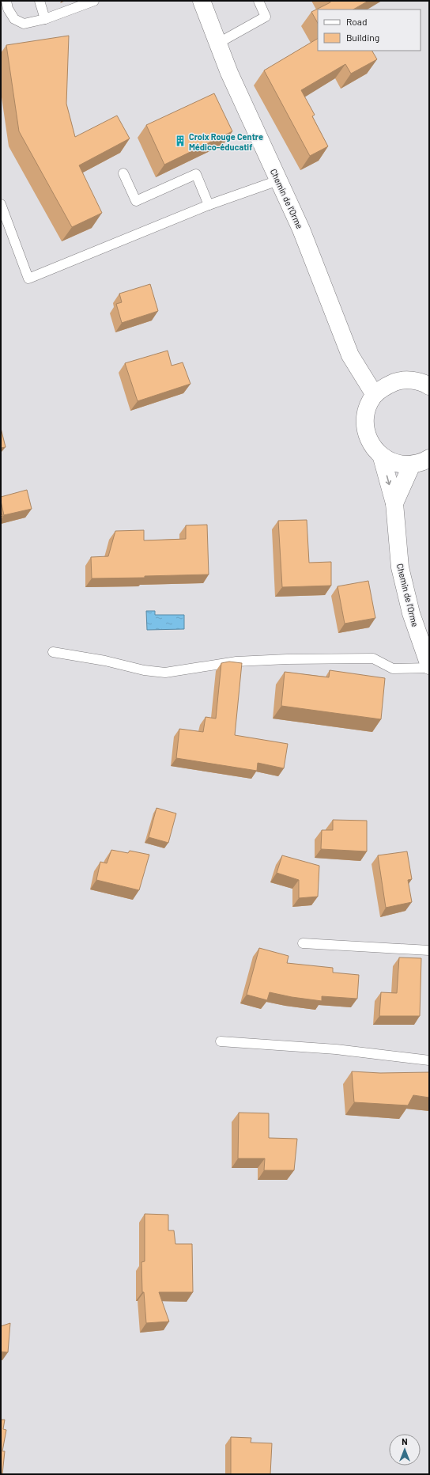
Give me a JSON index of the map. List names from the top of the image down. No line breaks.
{"streets":{"street":["Chemin de l'Orme"]},"places":{"building":["Croix Rouge Centre Médico-éducatif"]},"legend":["Road","Building"],"north":"top"}
